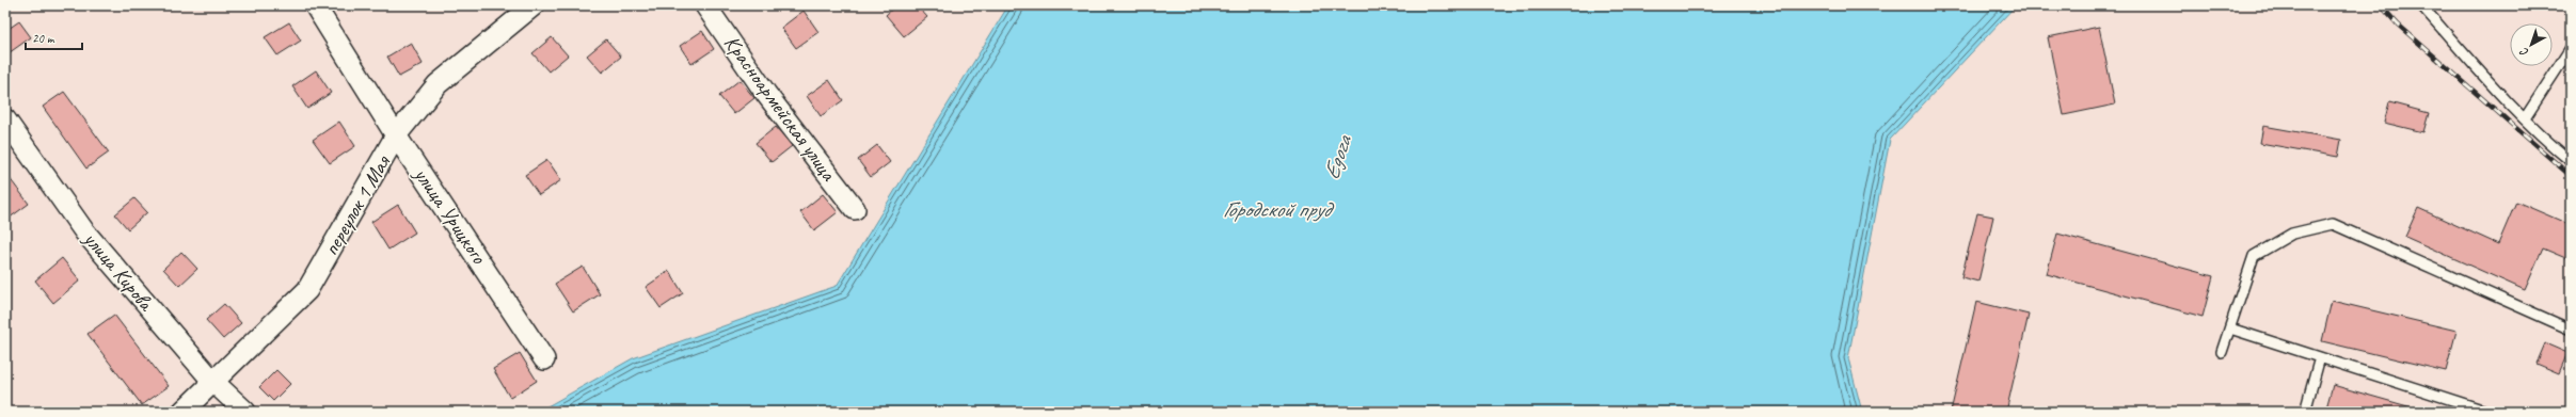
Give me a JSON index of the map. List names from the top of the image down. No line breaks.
{"streets":{"street":["Красноармейская улица","переулок 1 Мая","улица Урицкого","улица Кирова"]},"crossings":[["переулок 1 Мая","улица Урицкого"],["переулок 1 Мая","улица Кирова"]],"water":["Egoza","Городской пруд"],"scale_bar":"20 m","north":"bottom left"}
